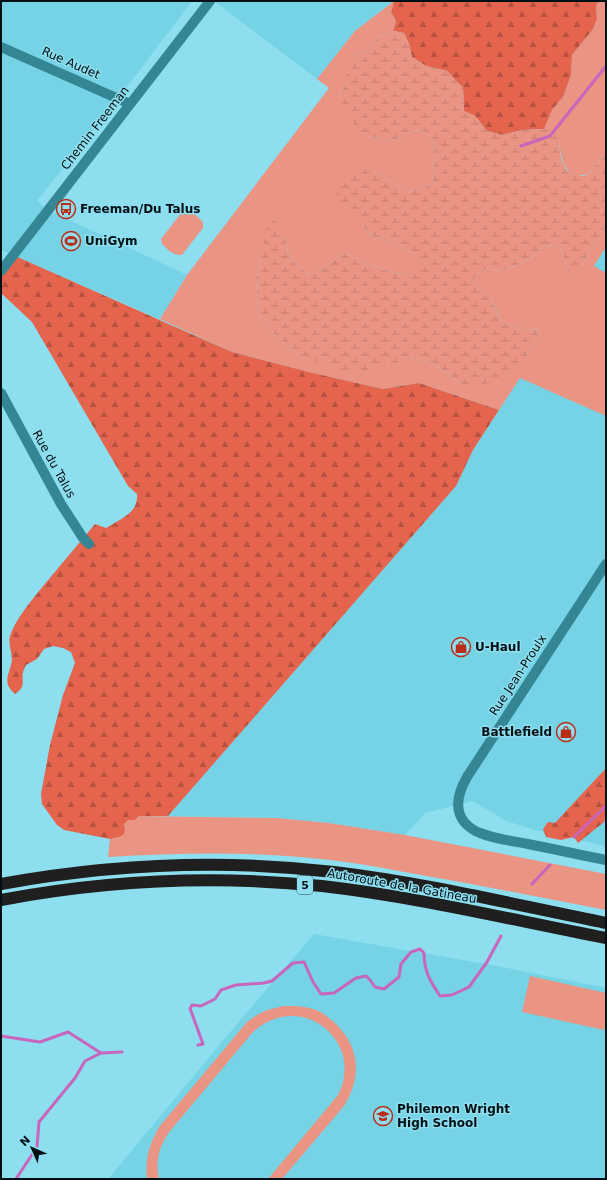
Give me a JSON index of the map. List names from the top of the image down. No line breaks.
{"streets":{"highway":["5","Autoroute de la Gatineau"],"street":["Rue Audet","Chemin Freeman","Rue du Talus","Rue Jean-Proulx"]},"crossings":[["Rue Audet","Chemin Freeman"]],"places":{"bus stop":["Freeman/Du Talus"],"sports":["UniGym"],"shop":["U-Haul","Battlefield"],"school or university":["Philemon Wright High School"]},"north":"top left"}
